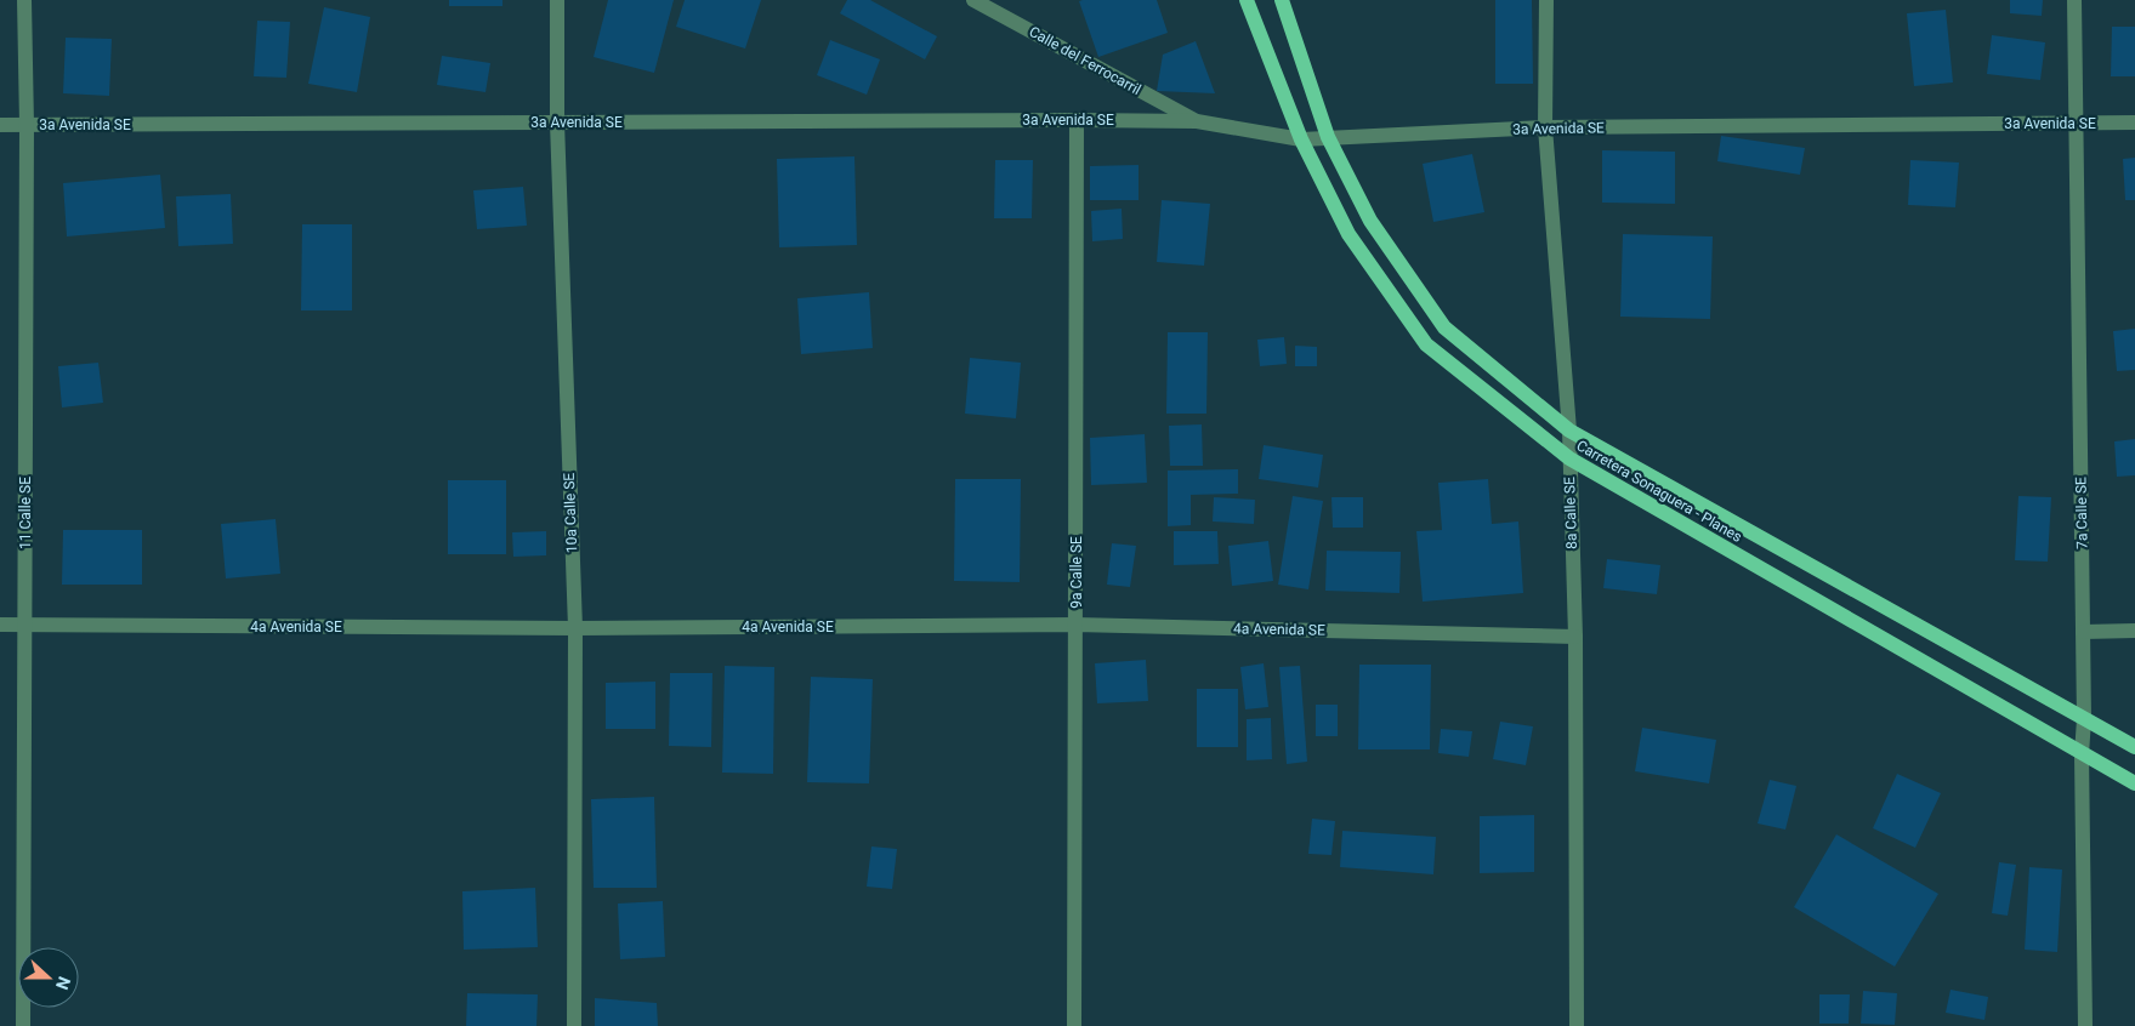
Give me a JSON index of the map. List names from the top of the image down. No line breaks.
{"streets":{"main road":["Carretera Sonaguera - Planes"],"street":["Calle del Ferrocarril","3a Avenida SE","11 Calle SE","10a Calle SE","8a Calle SE","7a Calle SE","9a Calle SE","4a Avenida SE"]},"crossings":[["Calle del Ferrocarril","3a Avenida SE"],["3a Avenida SE","Carretera Sonaguera - Planes"],["3a Avenida SE","11 Calle SE"],["3a Avenida SE","10a Calle SE"],["3a Avenida SE","8a Calle SE"],["3a Avenida SE","7a Calle SE"],["3a Avenida SE","9a Calle SE"],["Carretera Sonaguera - Planes","8a Calle SE"],["Carretera Sonaguera - Planes","7a Calle SE"],["11 Calle SE","4a Avenida SE"],["10a Calle SE","4a Avenida SE"],["8a Calle SE","4a Avenida SE"],["9a Calle SE","4a Avenida SE"]],"north":"right"}
